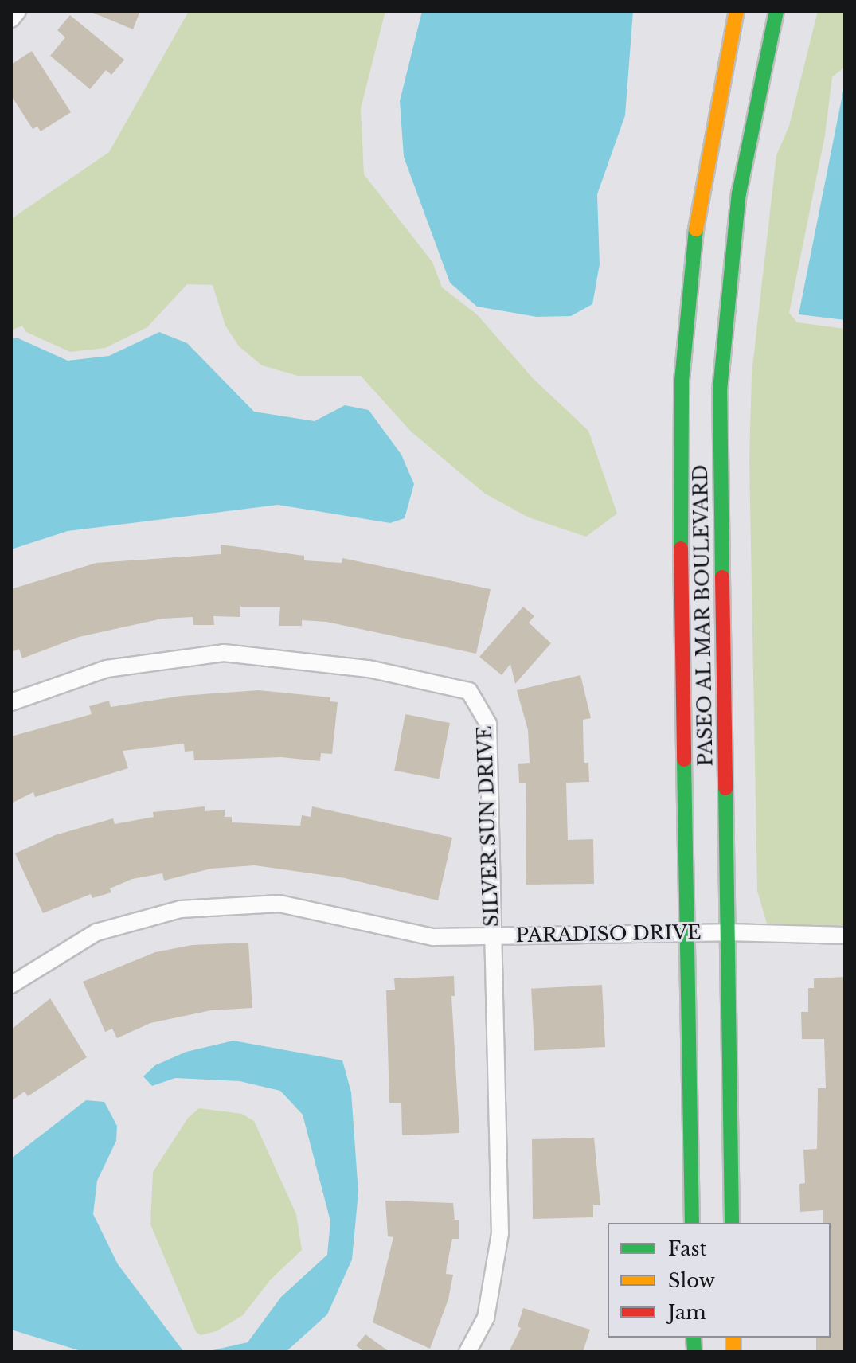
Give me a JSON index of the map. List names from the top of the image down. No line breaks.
{"streets":{"main road":["PASEO AL MAR BOULEVARD"],"street":["SILVER SUN DRIVE","PARADISO DRIVE"]},"crossings":[["PASEO AL MAR BOULEVARD","PARADISO DRIVE"],["SILVER SUN DRIVE","PARADISO DRIVE"]],"legend":["Fast","Slow","Jam"]}
